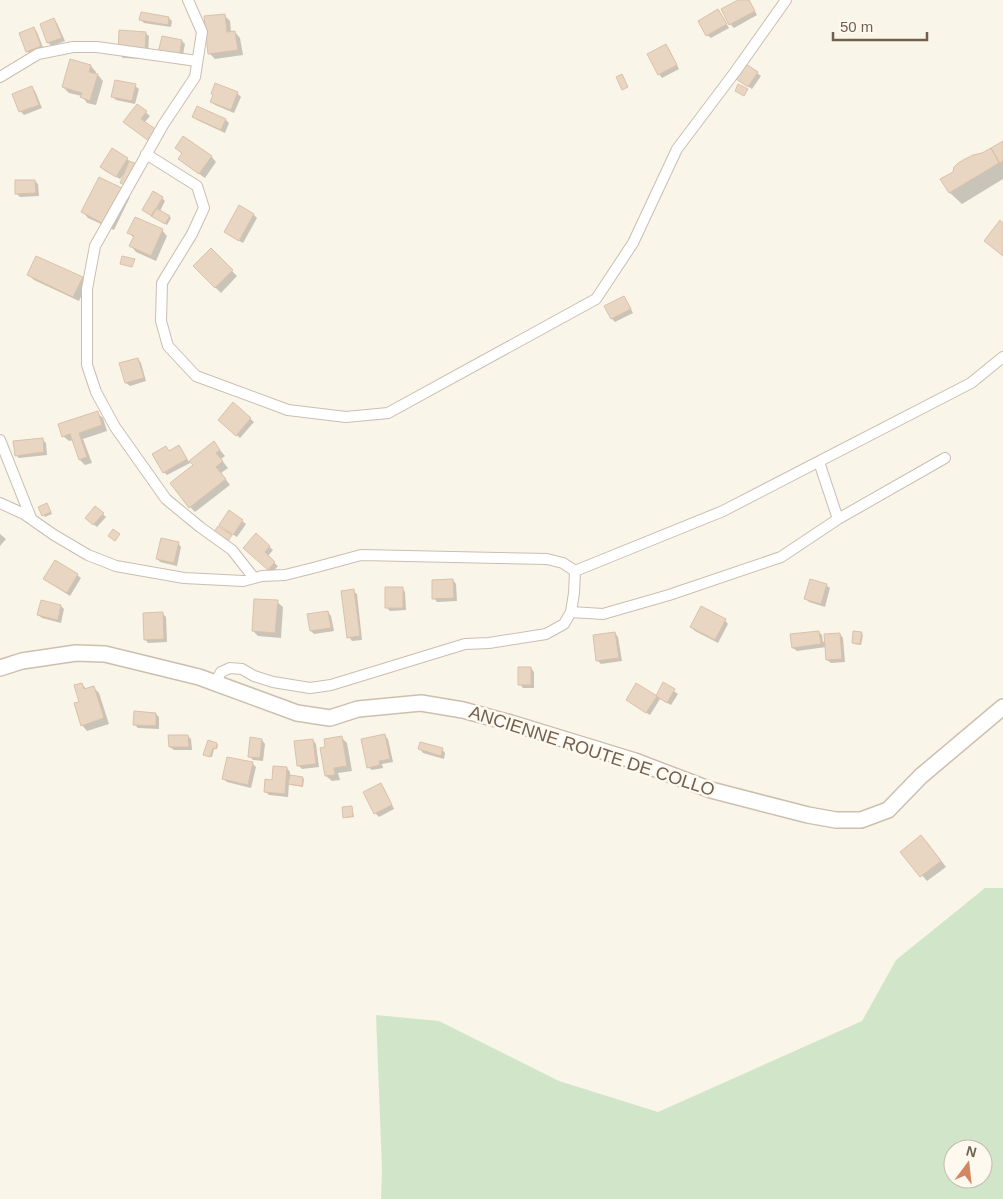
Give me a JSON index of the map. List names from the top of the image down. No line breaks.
{"streets":{"main road":["ANCIENNE ROUTE DE COLLO"]},"scale_bar":"50 m","north":"top"}
